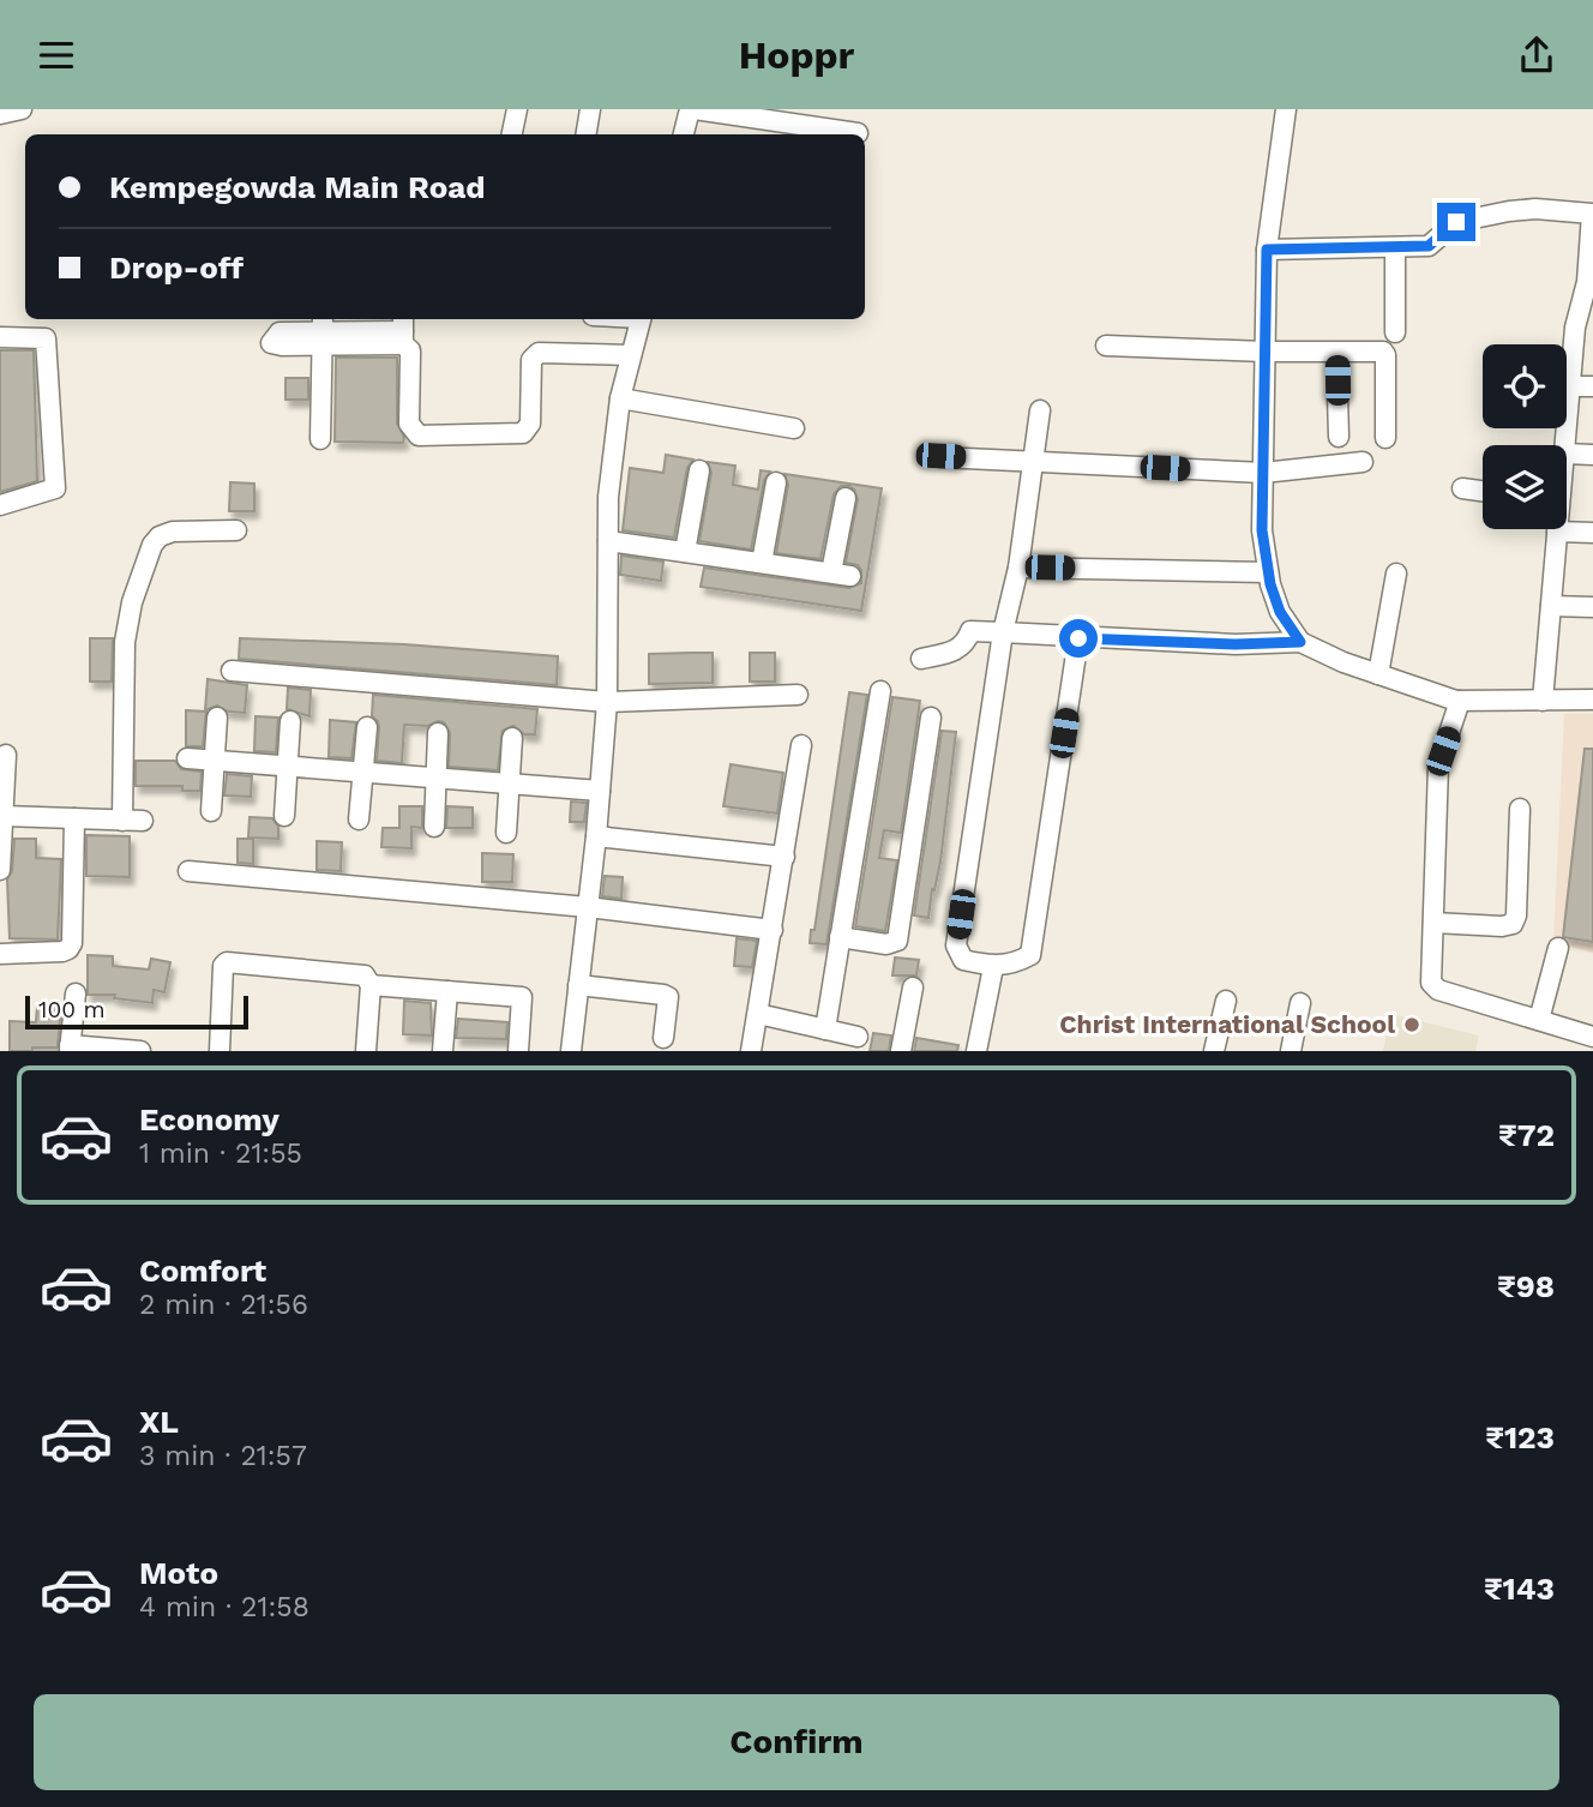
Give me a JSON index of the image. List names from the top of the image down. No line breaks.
{"places":["Christ International School"],"scale_bar":"100 m","page":{"header":"Hoppr","banner":["Kempegowda Main Road","Drop-off"],"scale":"100 m","list":[{"name":"Economy","note":"1 min · 21:55","value":"₹72"},{"name":"Comfort","note":"2 min · 21:56","value":"₹98"},{"name":"XL","note":"3 min · 21:57","value":"₹123"},{"name":"Moto","note":"4 min · 21:58","value":"₹143"}],"buttons":"Confirm"}}
